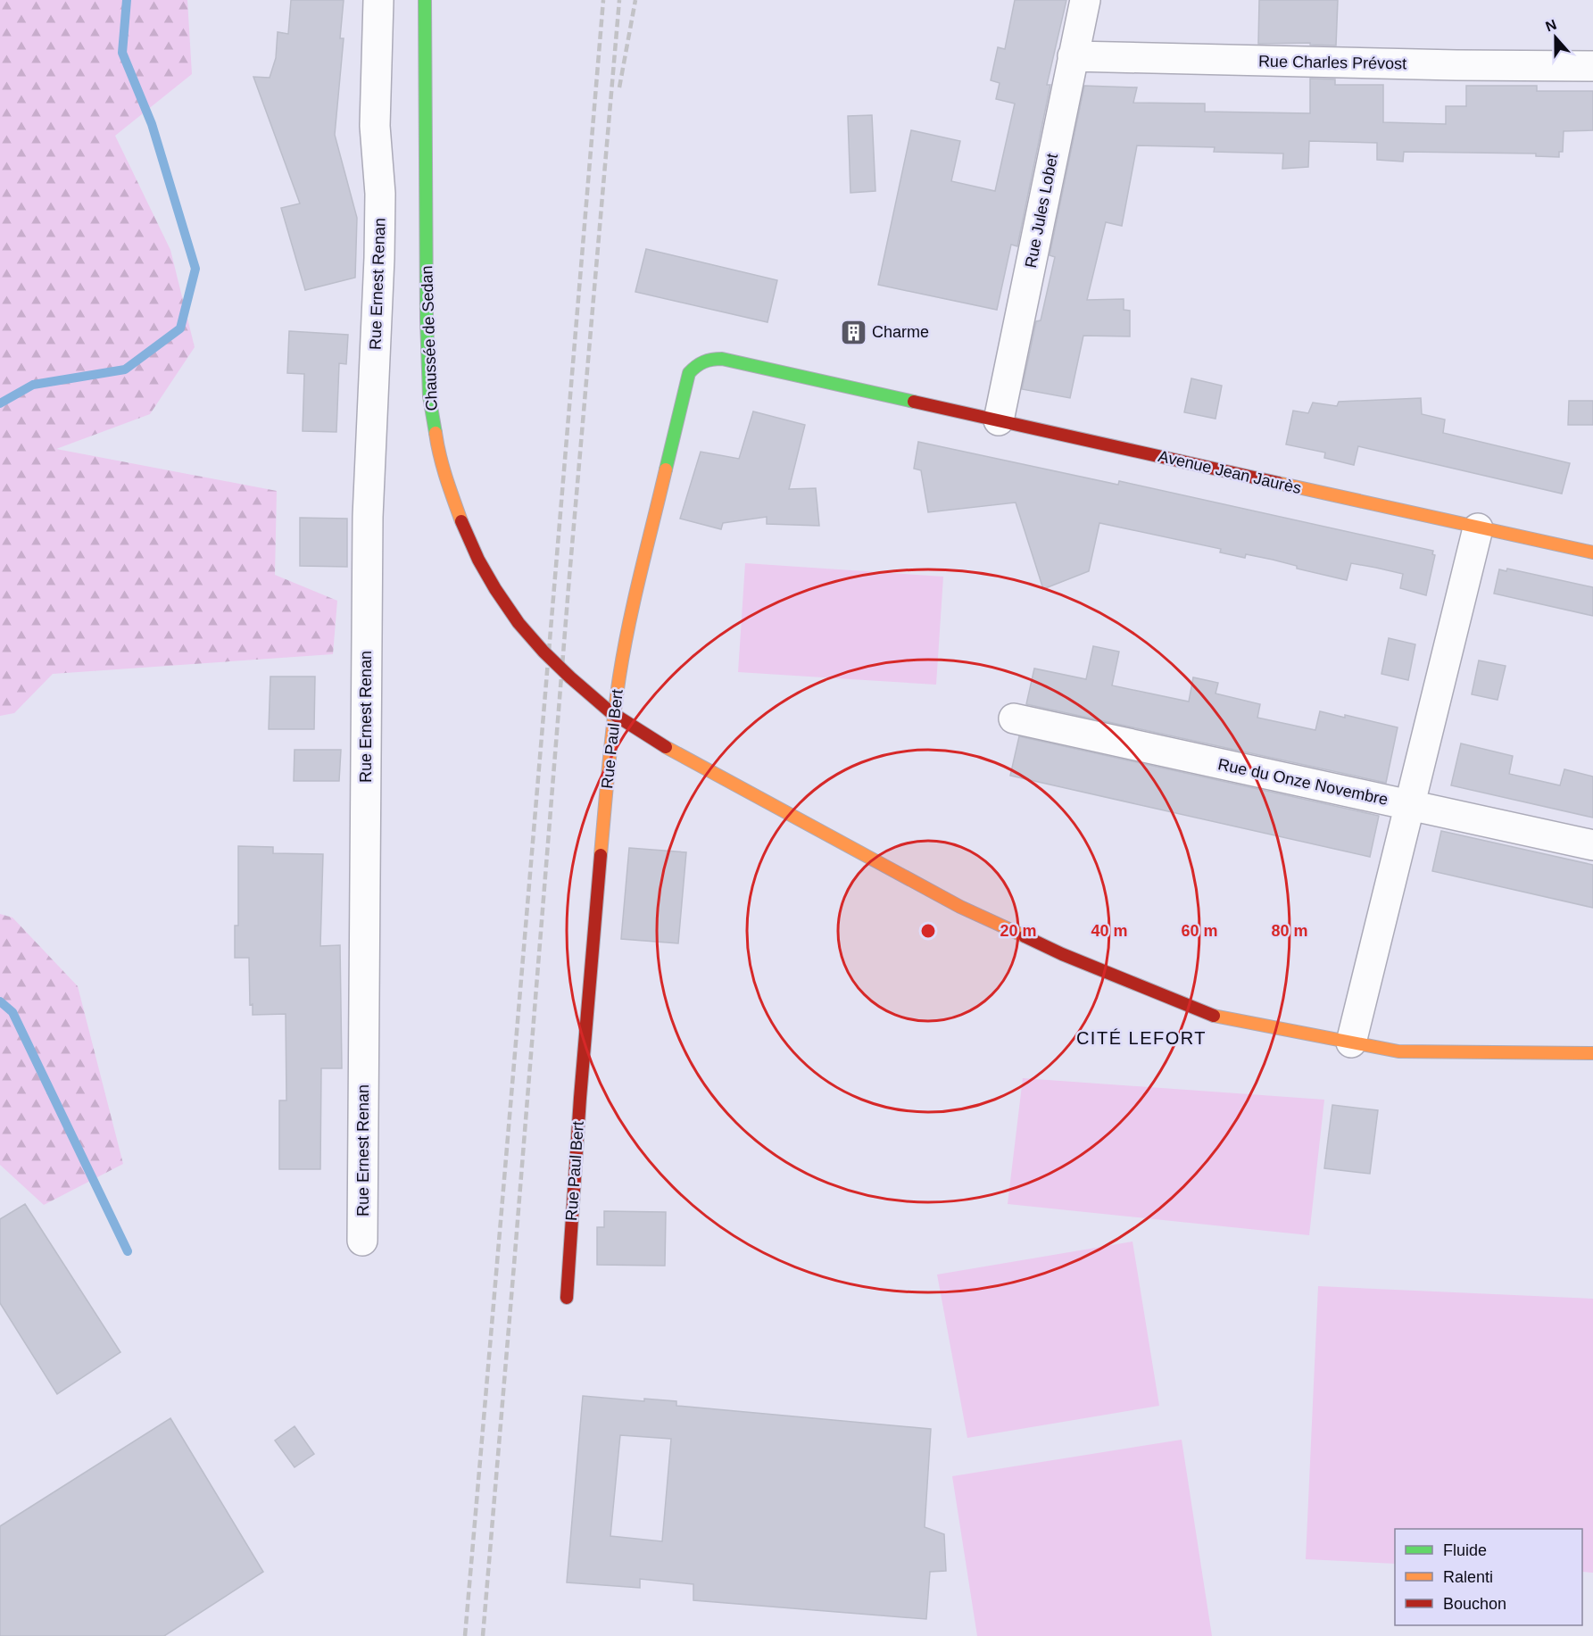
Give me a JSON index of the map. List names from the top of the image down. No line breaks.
{"streets":{"street":["Rue Charles Prévost","Rue Jules Lobet","Rue Ernest Renan","Chaussée de Sedan","Avenue Jean Jaurès","Rue Paul Bert","Rue du Onze Novembre"]},"crossings":[["Rue Charles Prévost","Rue Jules Lobet"],["Rue Jules Lobet","Avenue Jean Jaurès"],["Avenue Jean Jaurès","Rue Paul Bert"]],"districts":["CITÉ LEFORT"],"places":{"building":["Charme"]},"legend":["Fluide","Ralenti","Bouchon"],"north":"top","rings":["20 m","40 m","60 m","80 m"]}
